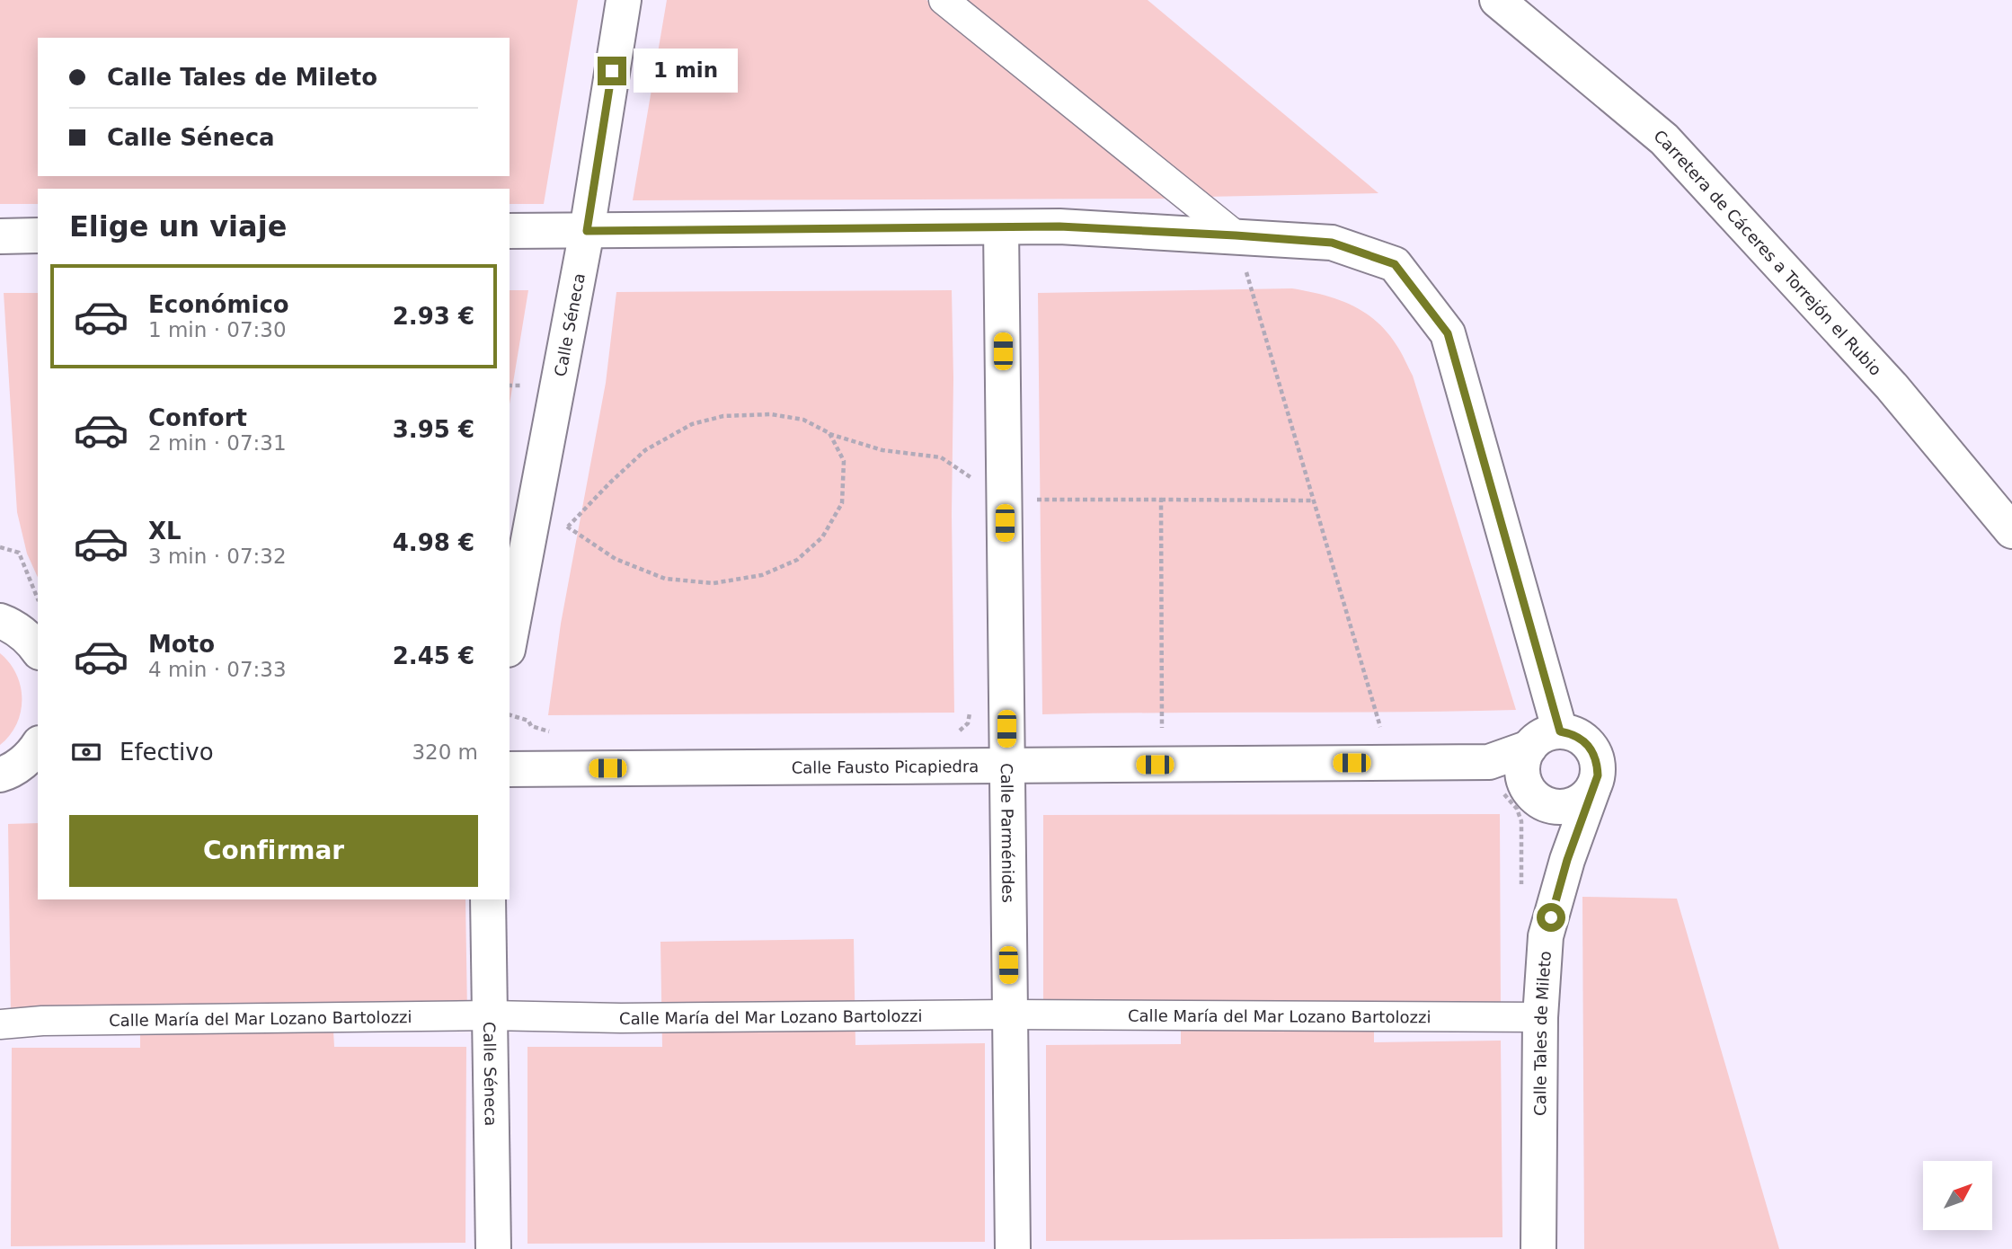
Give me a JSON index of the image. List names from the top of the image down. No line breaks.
{"streets":{"street":["Carretera de Cáceres a Torrejón el Rubio","Calle Séneca","Calle Fausto Picapiedra","Calle Parménides","Calle María del Mar Lozano Bartolozzi","Calle Tales de Mileto"]},"crossings":[["Calle Séneca","Calle María del Mar Lozano Bartolozzi"],["Calle Fausto Picapiedra","Calle Parménides"],["Calle Fausto Picapiedra","Calle Tales de Mileto"],["Calle Parménides","Calle María del Mar Lozano Bartolozzi"],["Calle María del Mar Lozano Bartolozzi","Calle Tales de Mileto"]],"north":"top right","page":{"banner":["Calle Tales de Mileto","Calle Séneca"],"bubble":"1 min","heading":"Elige un viaje","list":[{"name":"Económico","note":"1 min · 07:30","value":"2.93 €"},{"name":"Confort","note":"2 min · 07:31","value":"3.95 €"},{"name":"XL","note":"3 min · 07:32","value":"4.98 €"},{"name":"Moto","note":"4 min · 07:33","value":"2.45 €"}],"pay":["Efectivo","320 m"],"buttons":"Confirmar"}}
